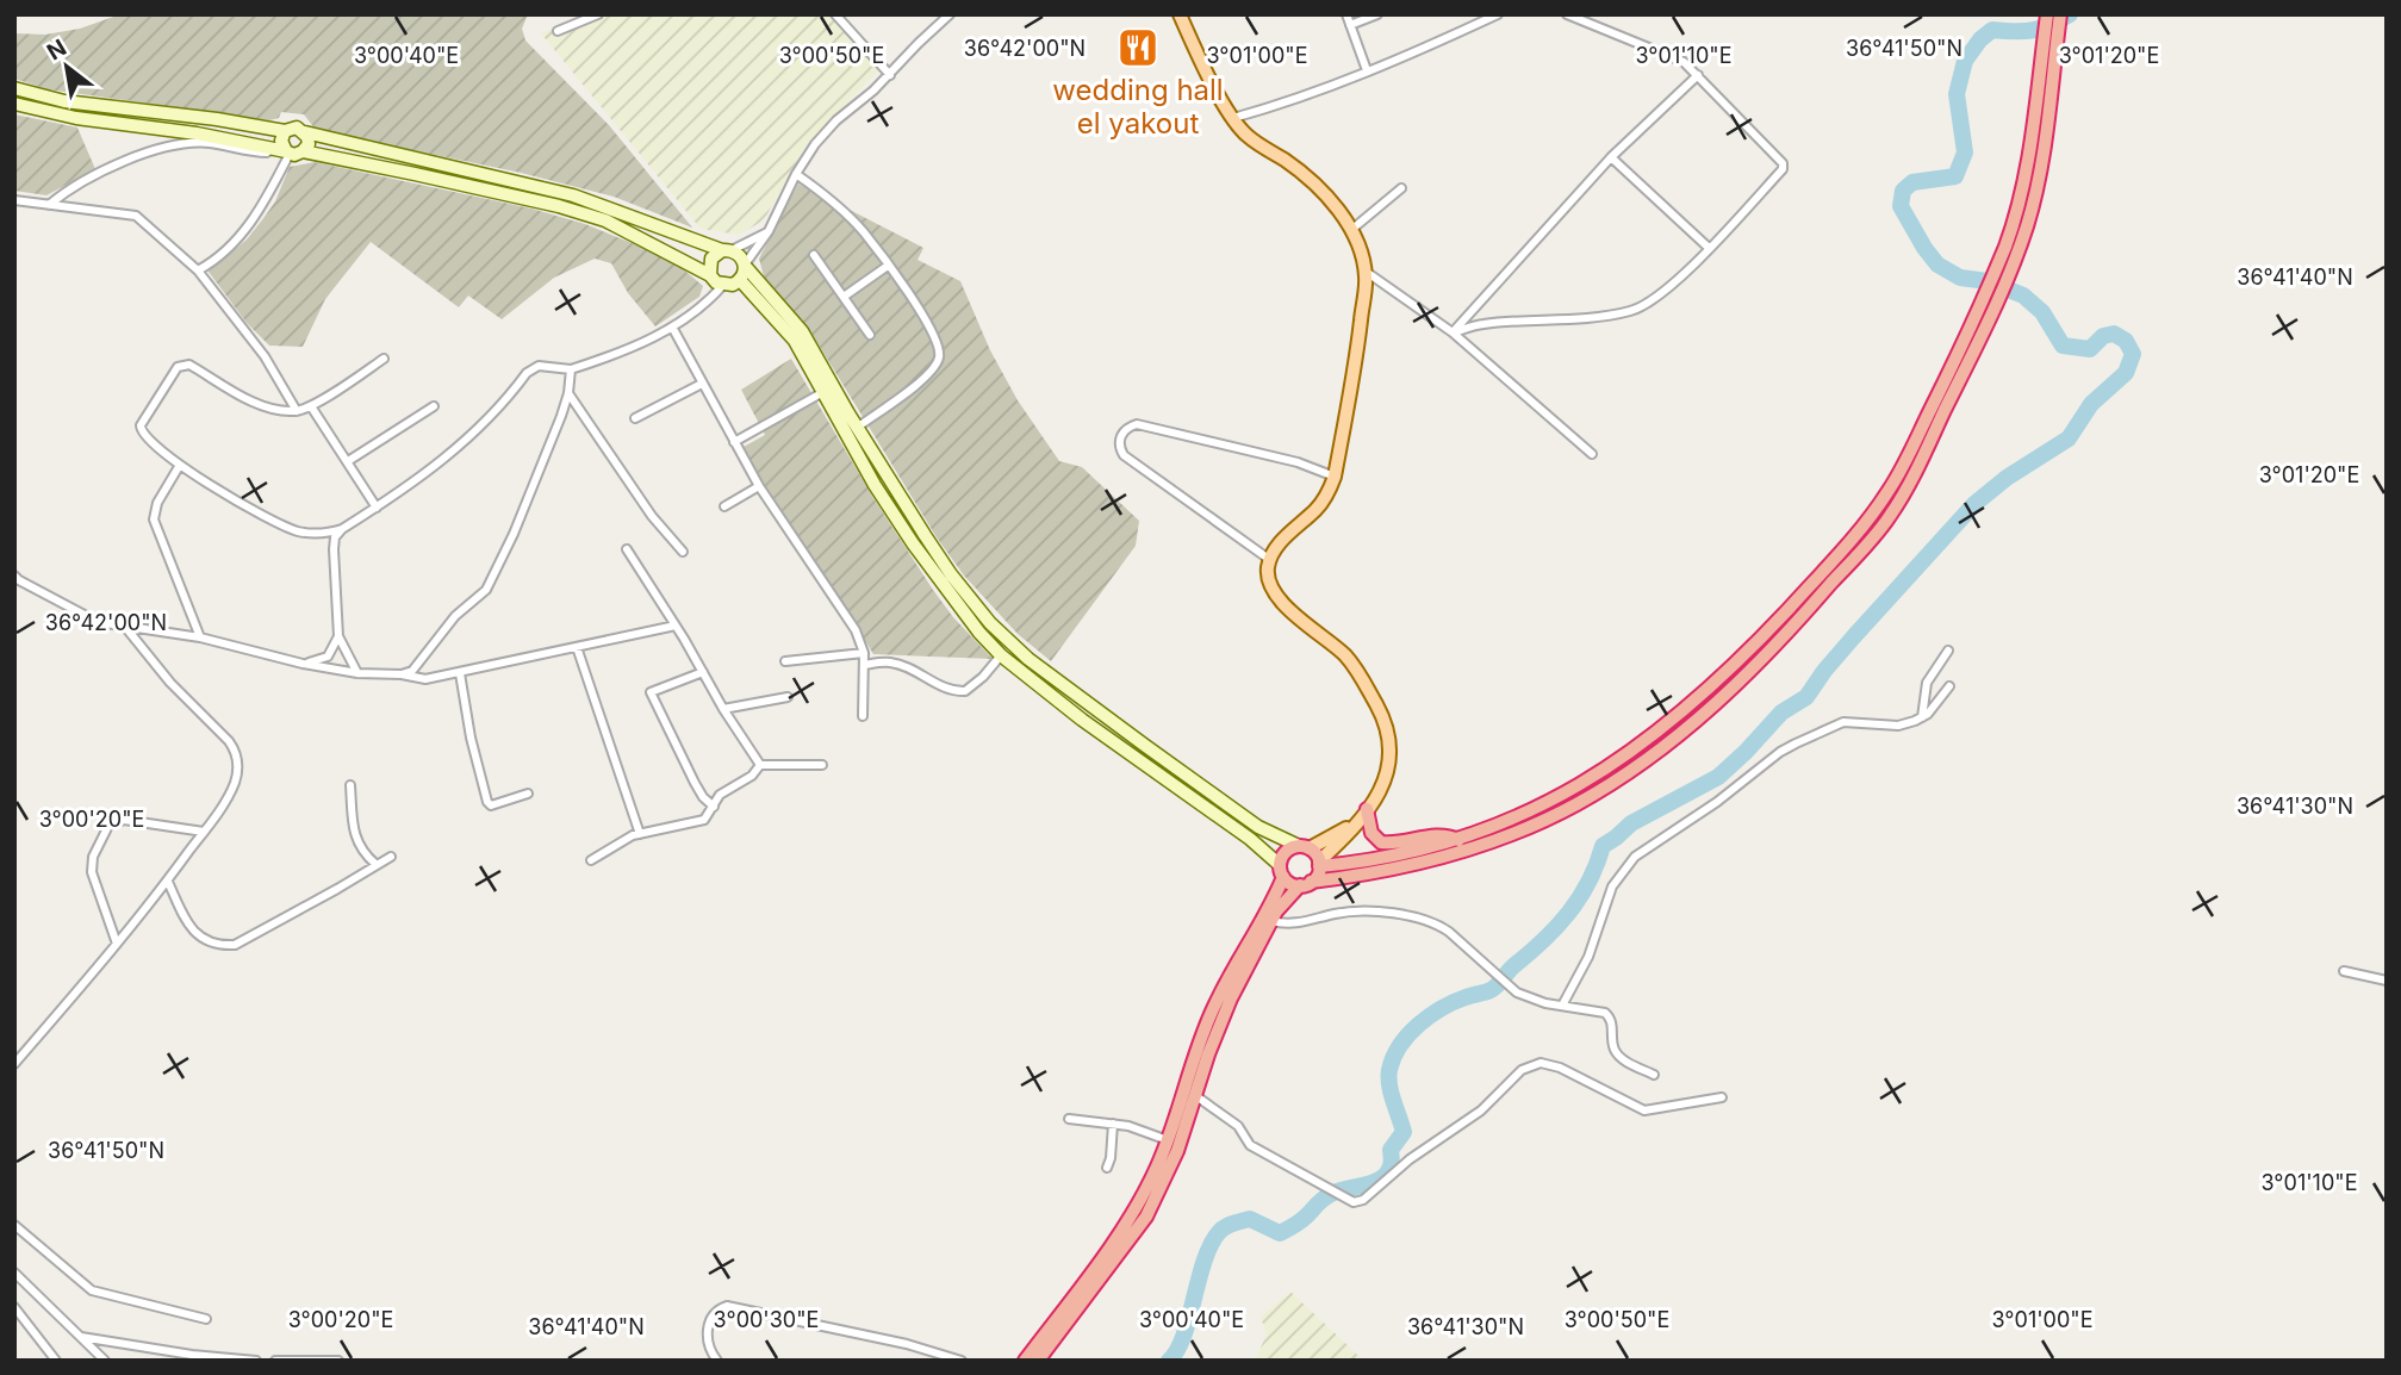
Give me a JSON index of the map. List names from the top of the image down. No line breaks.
{"places":{"restaurant":["wedding hall el yakout"]},"north":"top left","coordinates":["36°42'00\"N","36°41'50\"N","3°01'10\"E","3°00'40\"E","3°00'50\"E","3°01'00\"E","3°01'20\"E","36°41'40\"N","36°41'30\"N","3°00'20\"E","3°00'30\"E"]}
